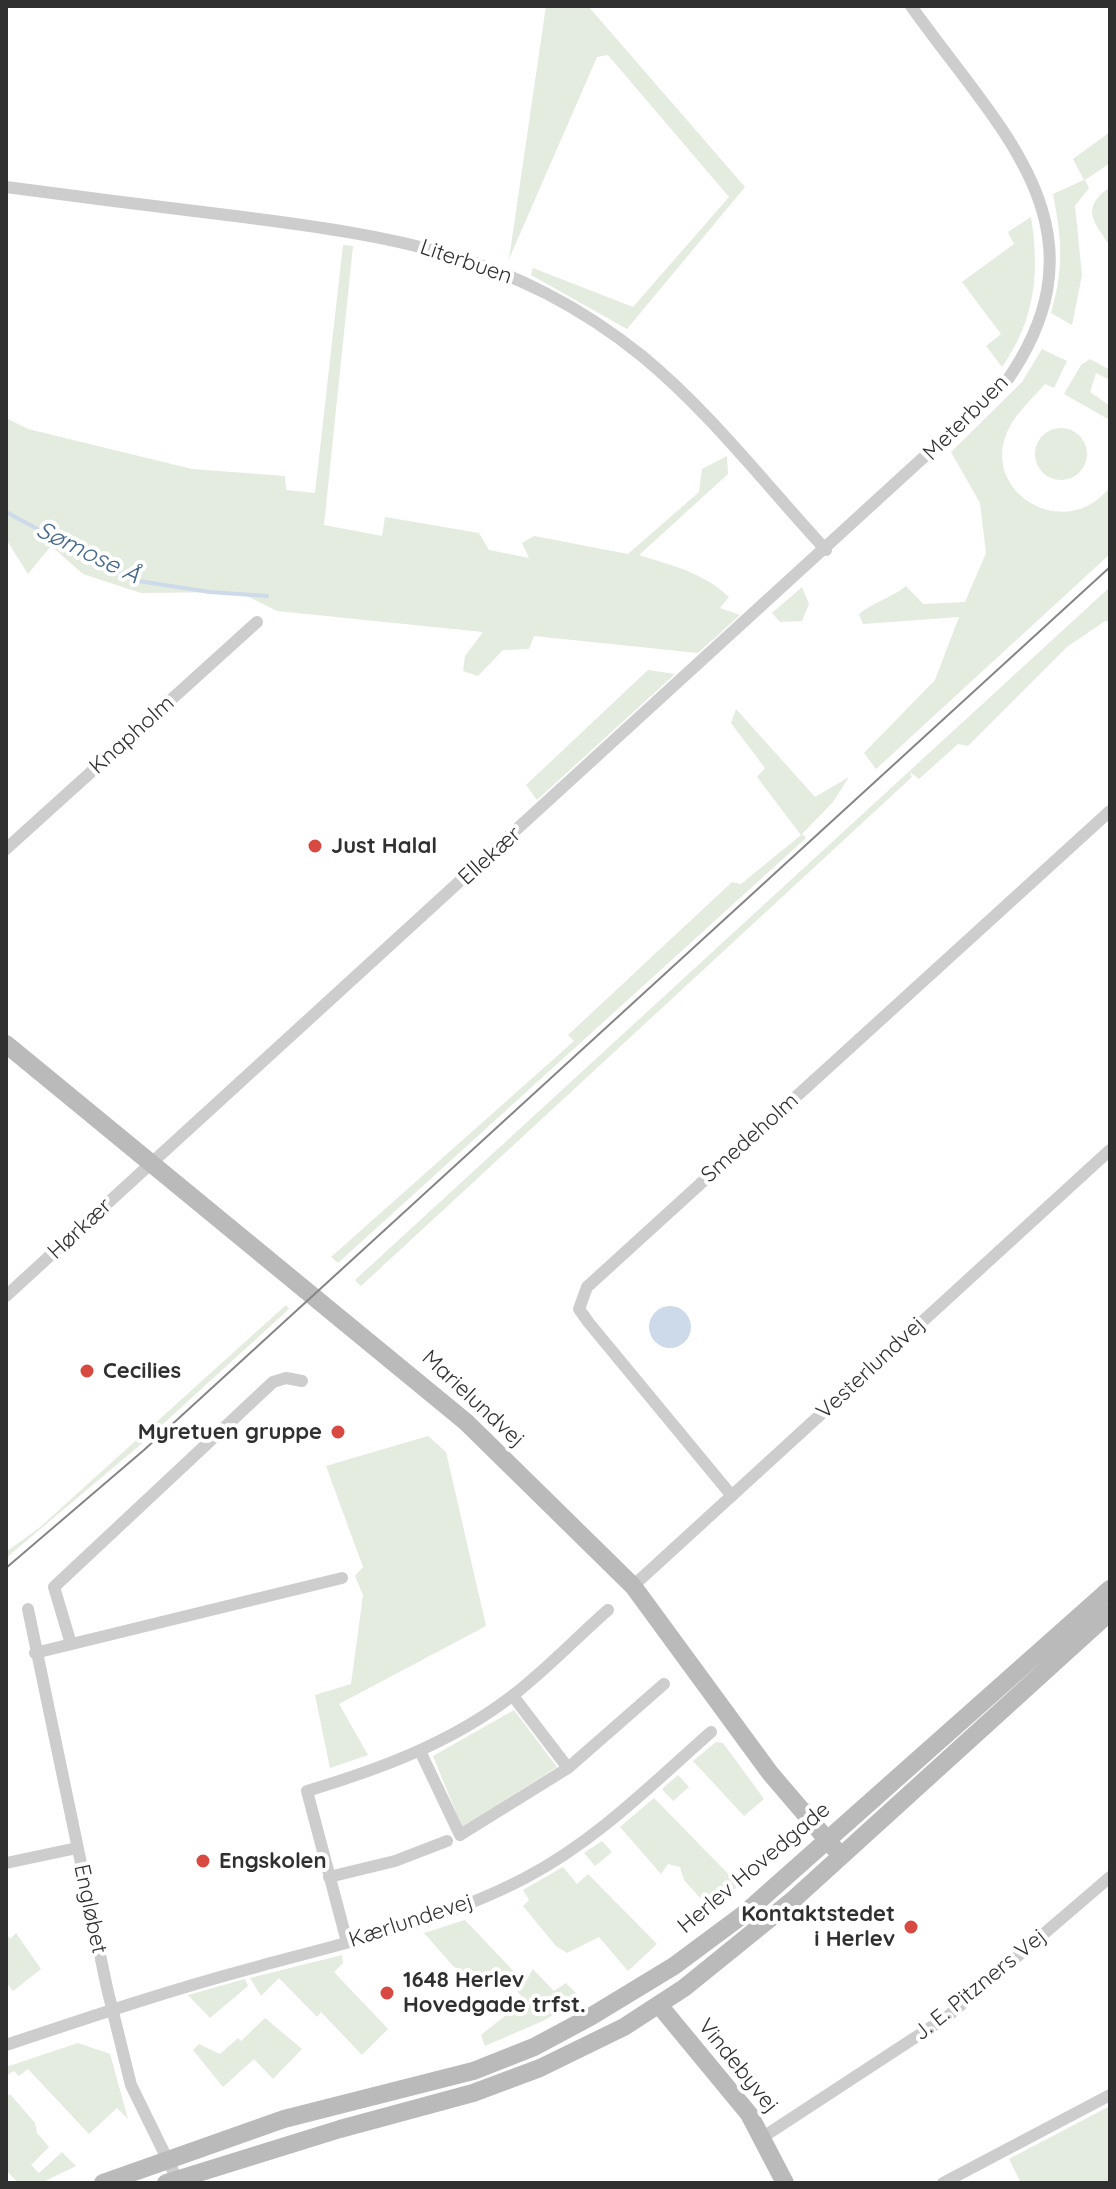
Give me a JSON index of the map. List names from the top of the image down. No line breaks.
{"streets":{"main road":["Marielundvej","Herlev Hovedgade","Vindebyvej"],"street":["Literbuen","Meterbuen","Knapholm","Ellekær","Smedeholm","Hørkær","Vesterlundvej","Engløbet","Kærlundevej","J. E. Pitzners Vej"]},"crossings":[["Literbuen","Meterbuen"],["Literbuen","Ellekær"],["Meterbuen","Ellekær"],["Ellekær","Hørkær"],["Ellekær","Marielundvej"],["Smedeholm","Vesterlundvej"],["Hørkær","Marielundvej"],["Vesterlundvej","Marielundvej"],["Marielundvej","Herlev Hovedgade"],["Herlev Hovedgade","Engløbet"],["Herlev Hovedgade","Vindebyvej"],["Engløbet","Kærlundevej"],["J. E. Pitzners Vej","Vindebyvej"]],"water":["Sømose Å"],"places":["Just Halal","Cecilies","Myretuen gruppe","Engskolen","Kontaktstedet i Herlev","1648 Herlev Hovedgade trfst."]}
